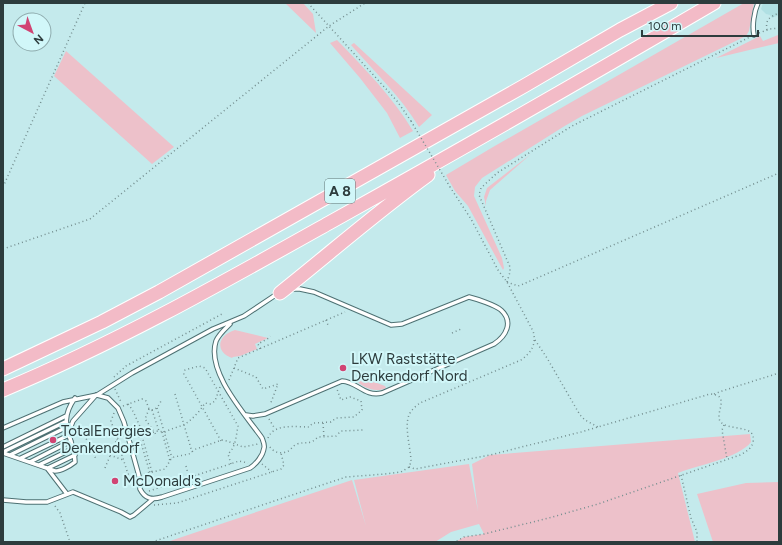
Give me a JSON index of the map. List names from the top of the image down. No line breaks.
{"streets":{"highway":["A 8"]},"places":["LKW Raststätte Denkendorf Nord","TotalEnergies Denkendorf","McDonald's"],"scale_bar":"100 m","north":"bottom right"}
